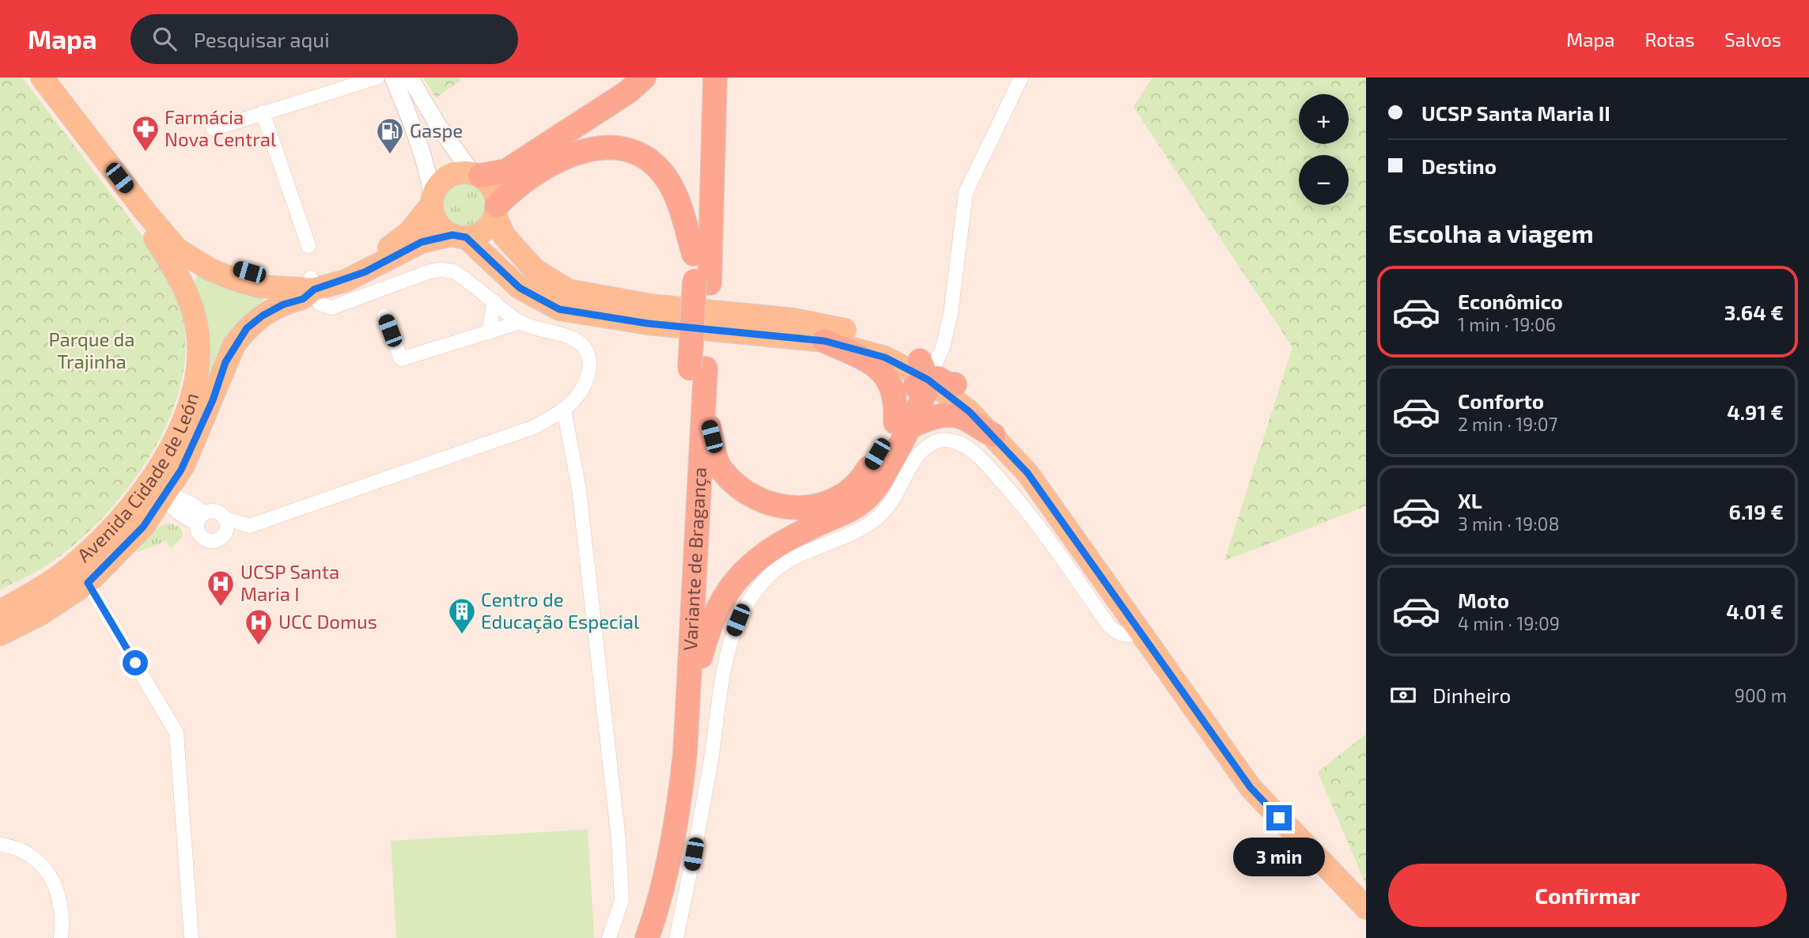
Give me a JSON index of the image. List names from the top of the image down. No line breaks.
{"streets":{"highway":["Variante de Bragança"],"main road":["Avenida Cidade de León"]},"parks":["Parque da Trajinha"],"places":{"pharmacy":["Farmácia Nova Central"],"fuel station":["Gaspe"],"hospital":["UCSP Santa Maria I","UCC Domus"],"building":["Centro de Educação Especial"]},"page":{"header":"Mapa","search":"Pesquisar aqui","nav":["Mapa","Rotas","Salvos"],"banner":["UCSP Santa Maria II","Destino"],"map_buttons":["+","−"],"heading":"Escolha a viagem","list":[{"name":"Econômico","note":"1 min · 19:06","value":"3.64 €"},{"name":"Conforto","note":"2 min · 19:07","value":"4.91 €"},{"name":"XL","note":"3 min · 19:08","value":"6.19 €"},{"name":"Moto","note":"4 min · 19:09","value":"4.01 €"}],"pay":["Dinheiro","900 m"],"bubble":"3 min","buttons":"Confirmar"}}
